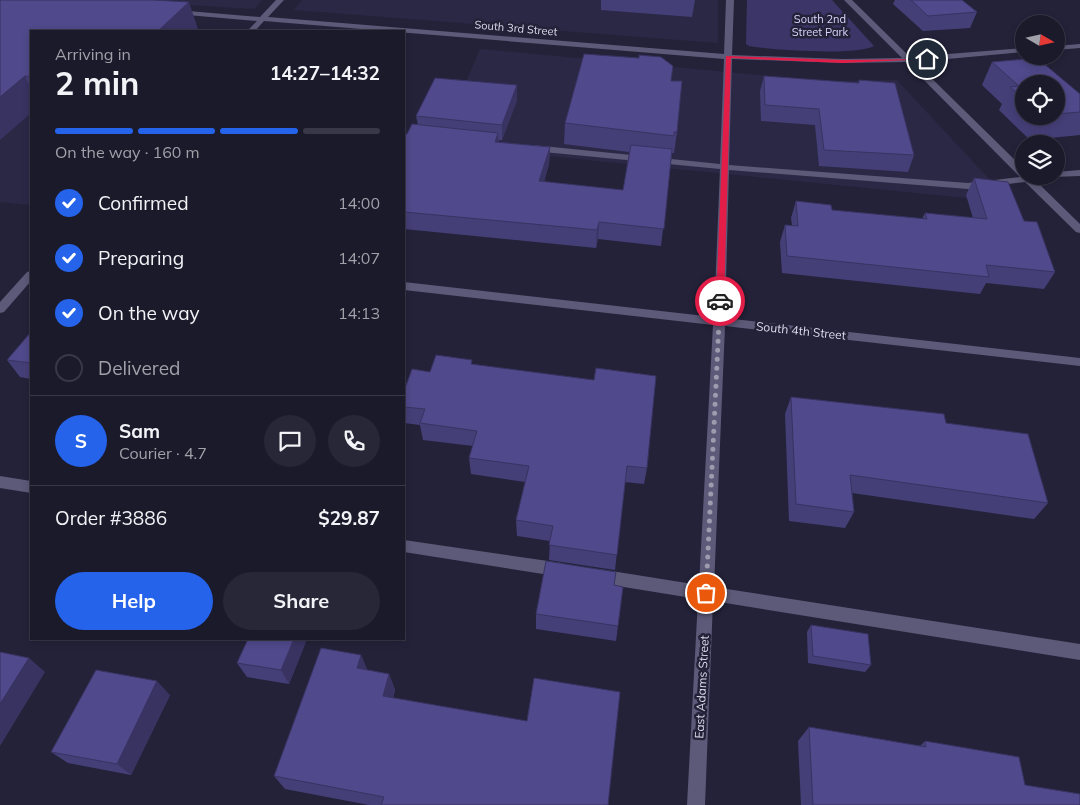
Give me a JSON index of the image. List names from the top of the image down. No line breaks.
{"streets":{"street":["South 3rd Street","South 4th Street","East Adams Street"]},"crossings":[["South 3rd Street","East Adams Street"],["South 4th Street","East Adams Street"]],"parks":["South 2nd Street Park"],"north":"right","page":{"heading":["2 min","Arriving in","14:27–14:32"],"panel":["Sam","Courier · 4.7","Order #3886","$29.87"],"bar":"On the way · 160 m","list":[["Confirmed","14:00"],["Preparing","14:07"],["On the way","14:13"],"Delivered"],"round":"S","buttons":["Help","Share"]}}
